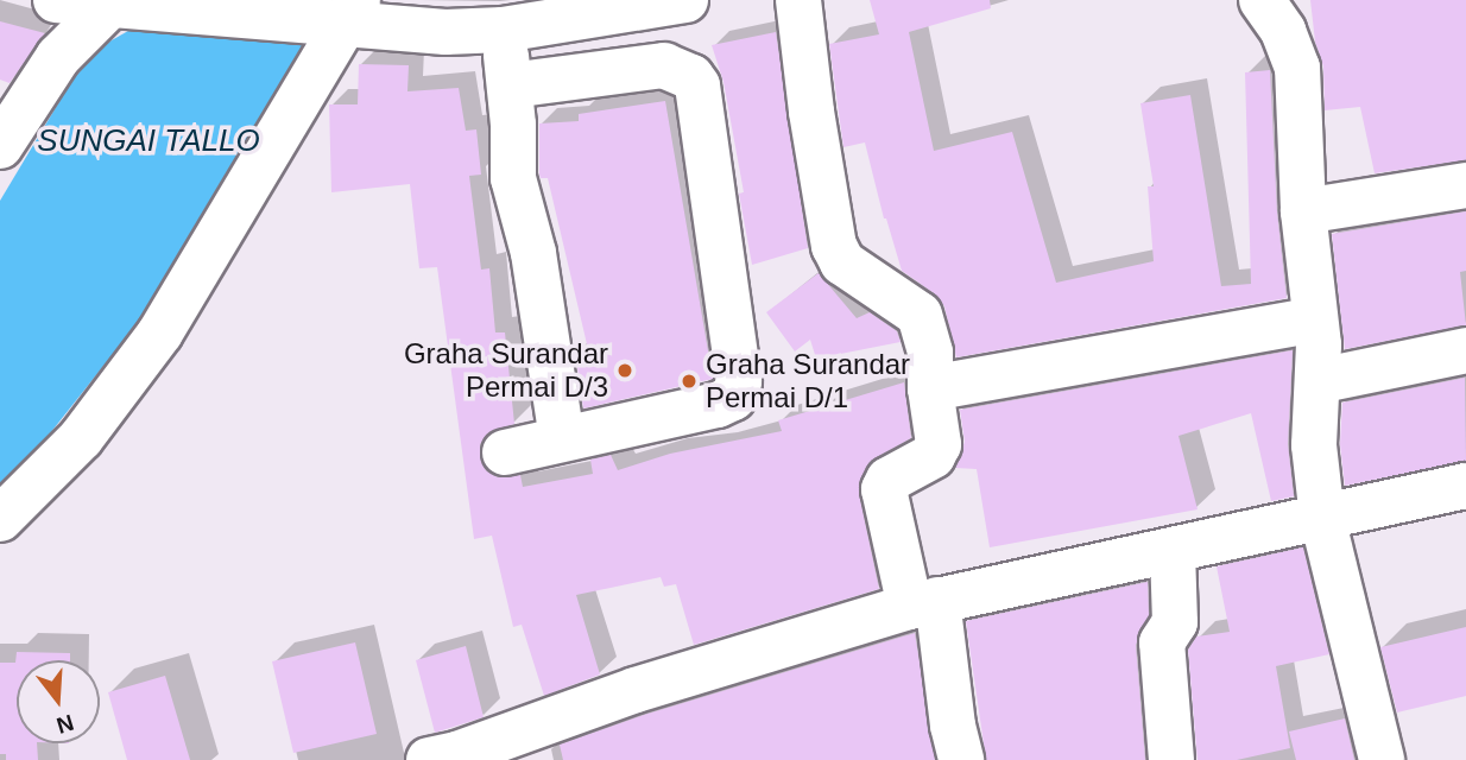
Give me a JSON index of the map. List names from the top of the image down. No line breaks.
{"water":["SUNGAI TALLO"],"places":["Graha Surandar Permai D/3","Graha Surandar Permai D/1"],"north":"bottom"}
